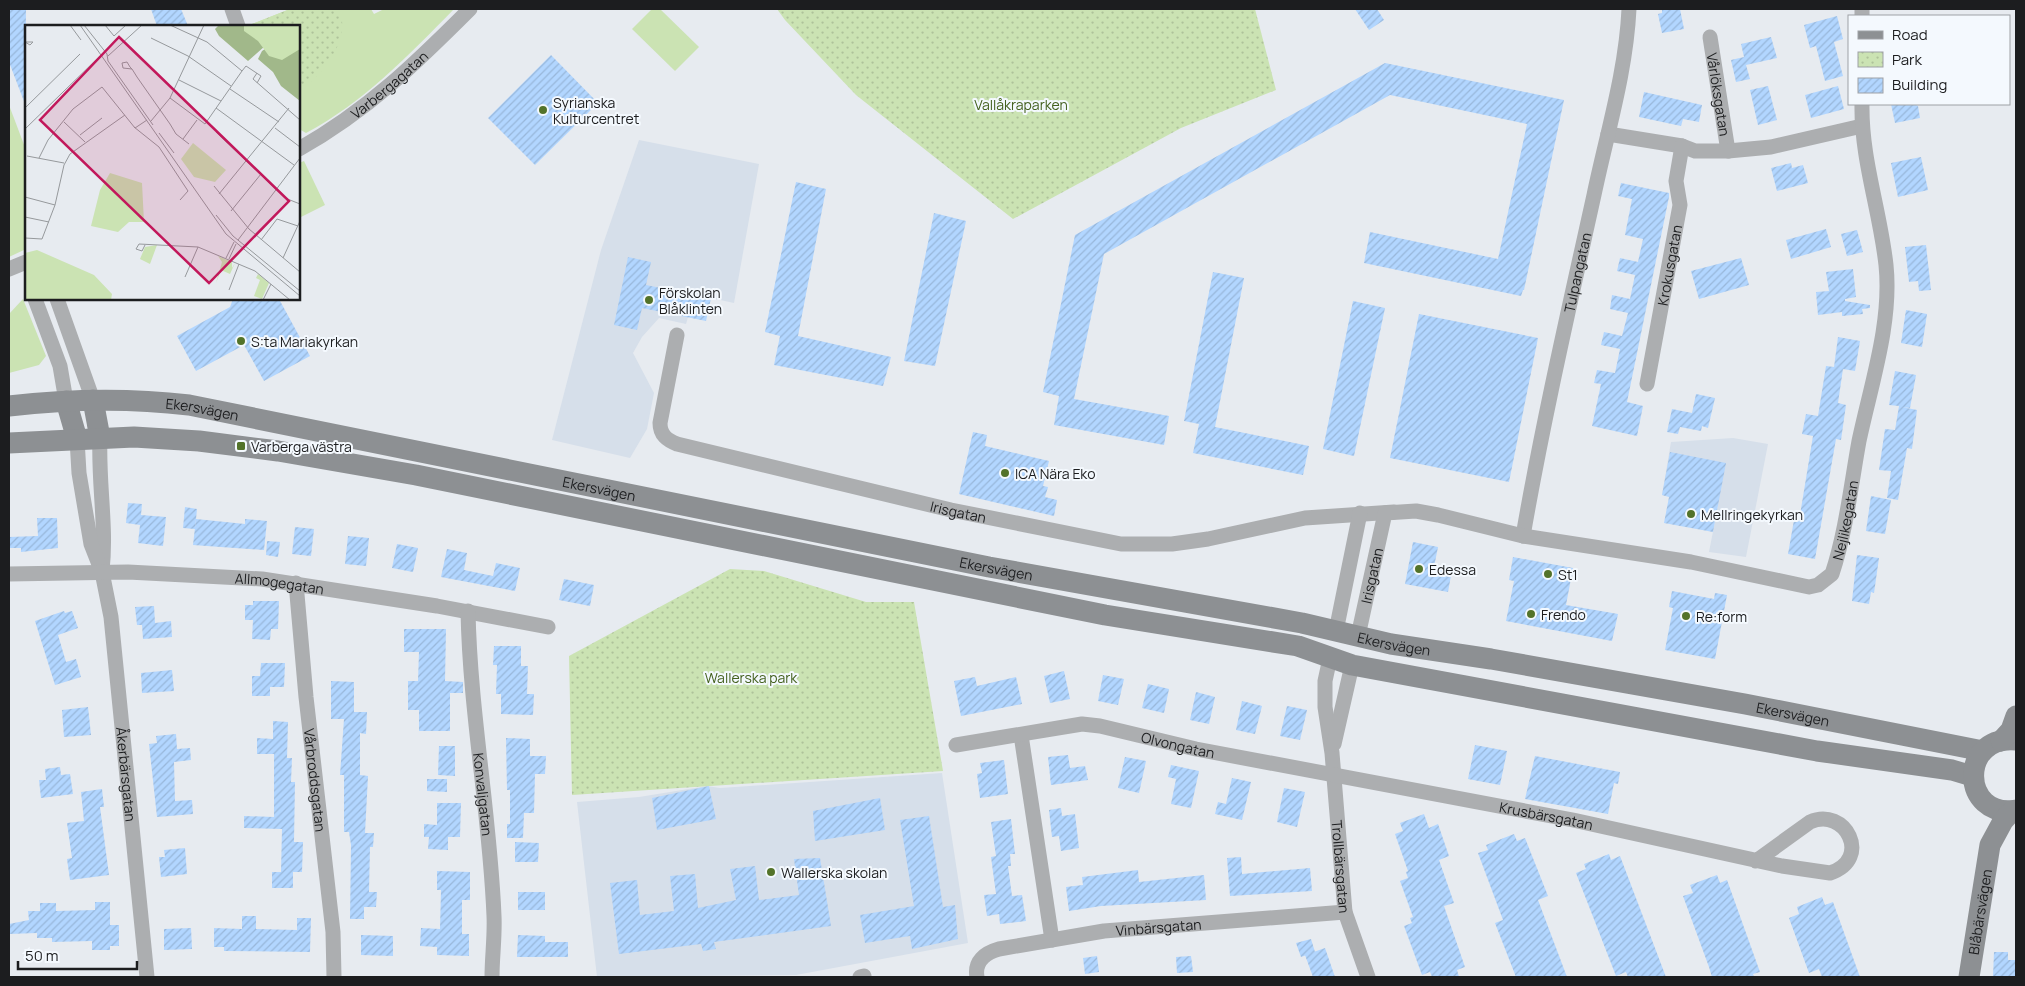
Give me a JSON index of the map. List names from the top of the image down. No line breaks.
{"streets":{"main road":["Ekersvägen","Blåbärsvägen"],"street":["Varbergagatan","Vårlöksgatan","Krokusgatan","Tulpangatan","Irisgatan","Nejlikegatan","Allmogegatan","Olvongatan","Åkerbärsgatan","Vårbroddsgatan","Konvaljgatan","Krusbärsgatan","Trollbärsgatan","Vinbärsgatan"]},"crossings":[["Tulpangatan","Nejlikegatan"],["Ekersvägen","Irisgatan"],["Ekersvägen","Åkerbärsgatan"],["Ekersvägen","Trollbärsgatan"],["Ekersvägen","Blåbärsvägen"],["Irisgatan","Nejlikegatan"],["Allmogegatan","Åkerbärsgatan"],["Allmogegatan","Vårbroddsgatan"],["Allmogegatan","Konvaljgatan"],["Olvongatan","Krusbärsgatan"],["Olvongatan","Trollbärsgatan"],["Krusbärsgatan","Trollbärsgatan"],["Trollbärsgatan","Vinbärsgatan"]],"parks":["Vallåkraparken","Wallerska park"],"places":{"other":["Syrianska Kulturcentret","Förskolan Blåklinten","S:ta Mariakyrkan","ICA Nära Eko","Mellringekyrkan","Edessa","St1","Frendo","Re:form","Wallerska skolan"],"transit":["Varberga västra"]},"legend":["Road","Park","Building"],"scale_bar":"50 m"}
